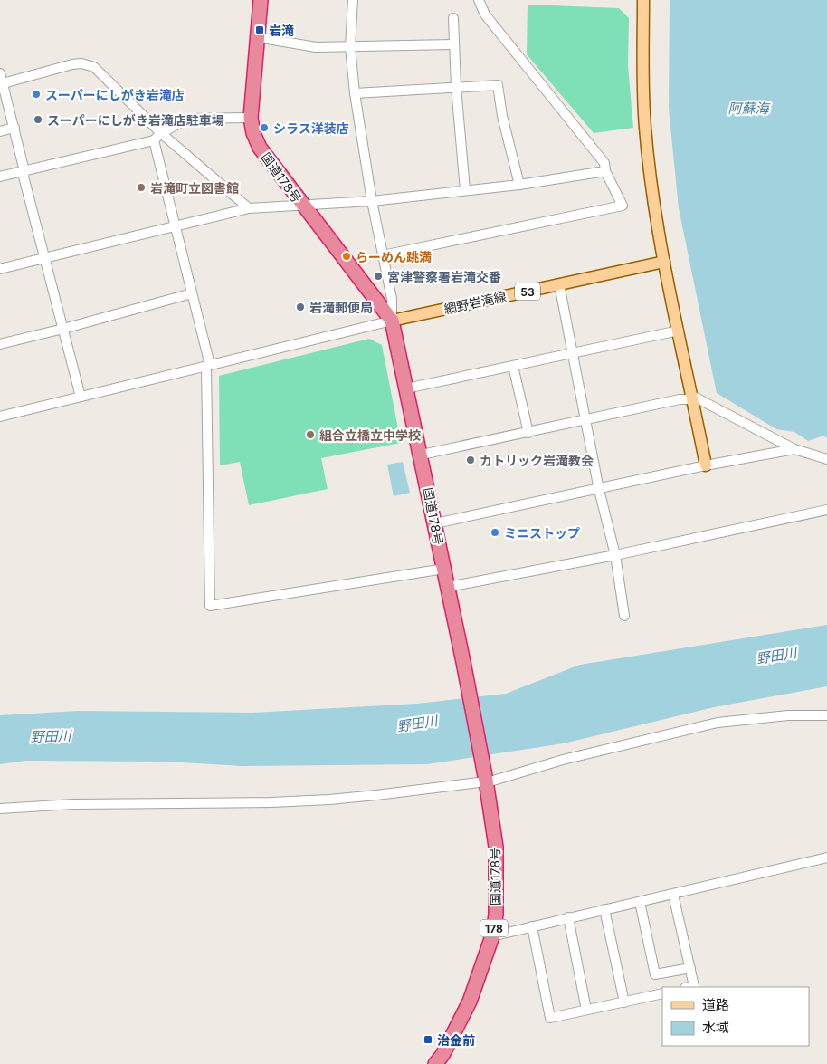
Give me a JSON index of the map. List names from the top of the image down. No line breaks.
{"streets":{"highway":["国道178号","178"],"main road":["53","網野岩滝線"]},"crossings":[["国道178号","網野岩滝線"]],"water":["阿蘇海","野田川"],"places":{"transit":["岩滝","治金前"],"other":["スーパーにしがき岩滝店","スーパーにしがき岩滝店駐車場","シラス洋装店","岩滝町立図書館","らーめん跳満","宮津警察署岩滝交番","岩滝郵便局","組合立橋立中学校","カトリック岩滝教会","ミニストップ"]},"legend":["道路","水域"]}
